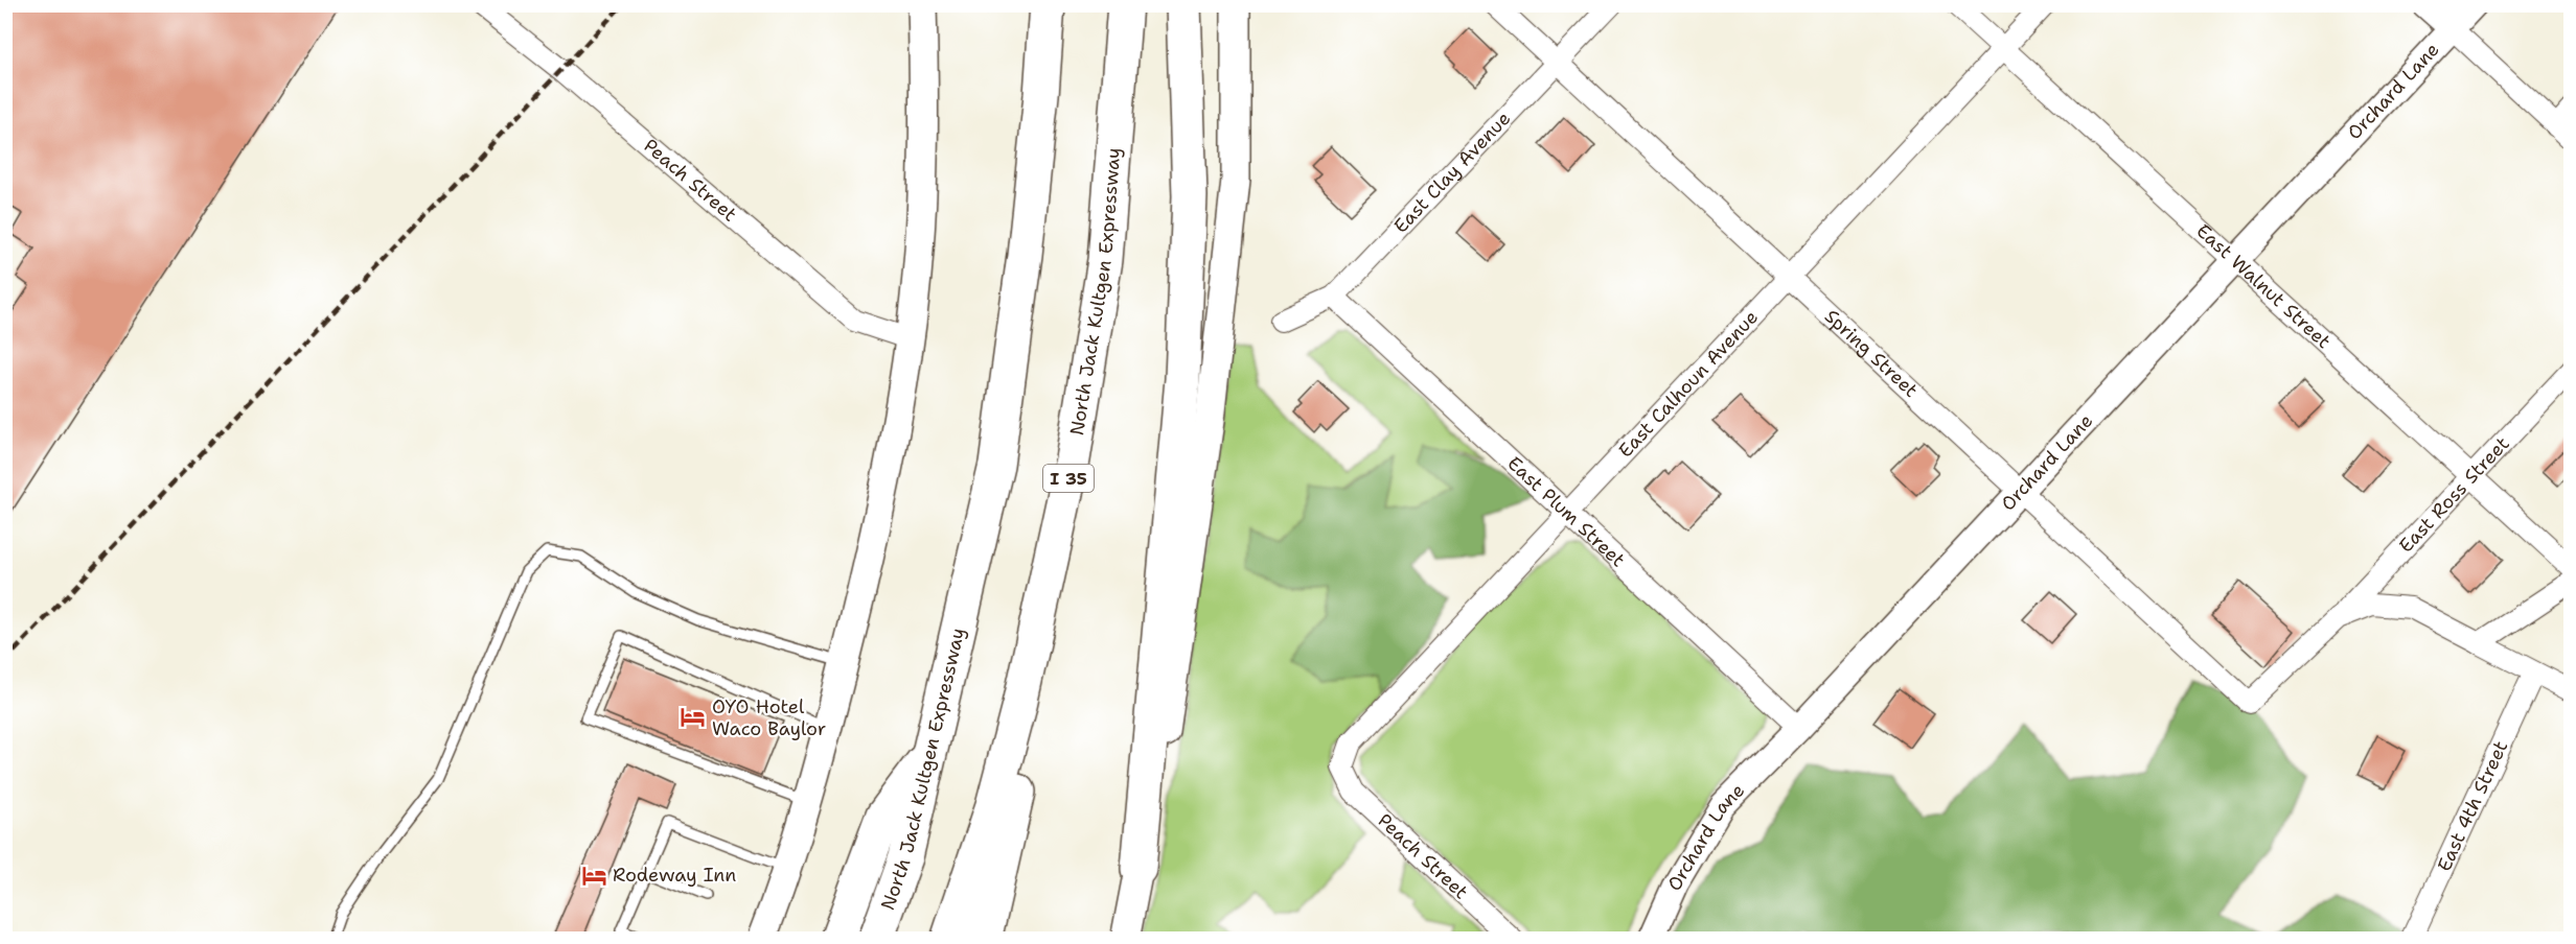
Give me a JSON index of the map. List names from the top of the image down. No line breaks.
{"streets":{"highway":["North Jack Kultgen Expressway","I 35"],"street":["Orchard Lane","East Clay Avenue","Peach Street","East Walnut Street","Spring Street","East Calhoun Avenue","East Ross Street","East Plum Street","East 4th Street"]},"crossings":[["Orchard Lane","East Walnut Street"],["Orchard Lane","Spring Street"],["Orchard Lane","East Plum Street"],["East Clay Avenue","Spring Street"],["East Clay Avenue","East Plum Street"],["Peach Street","East Calhoun Avenue"],["East Walnut Street","East Calhoun Avenue"],["East Walnut Street","East Ross Street"],["Spring Street","East Calhoun Avenue"],["Spring Street","East Ross Street"],["East Calhoun Avenue","East Plum Street"]],"places":{"hotel":["OYO Hotel Waco Baylor","Rodeway Inn"]}}
